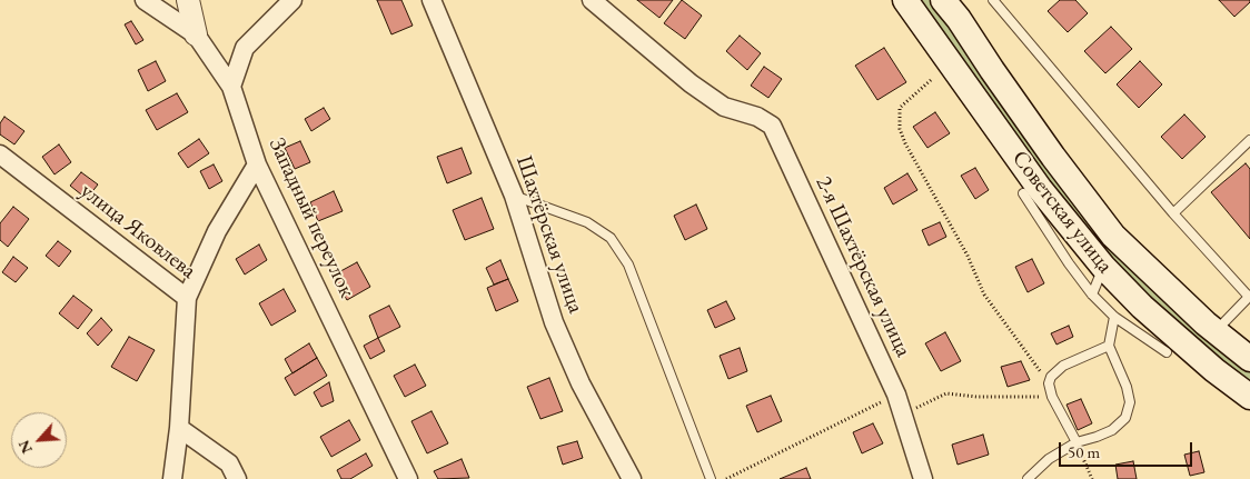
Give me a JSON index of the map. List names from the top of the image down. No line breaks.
{"streets":{"main road":["Советская улица"],"street":["Западный переулок","улица Яковлева","Шахтёрская улица","2-я Шахтёрская улица"]},"scale_bar":"50 m","north":"bottom left"}
